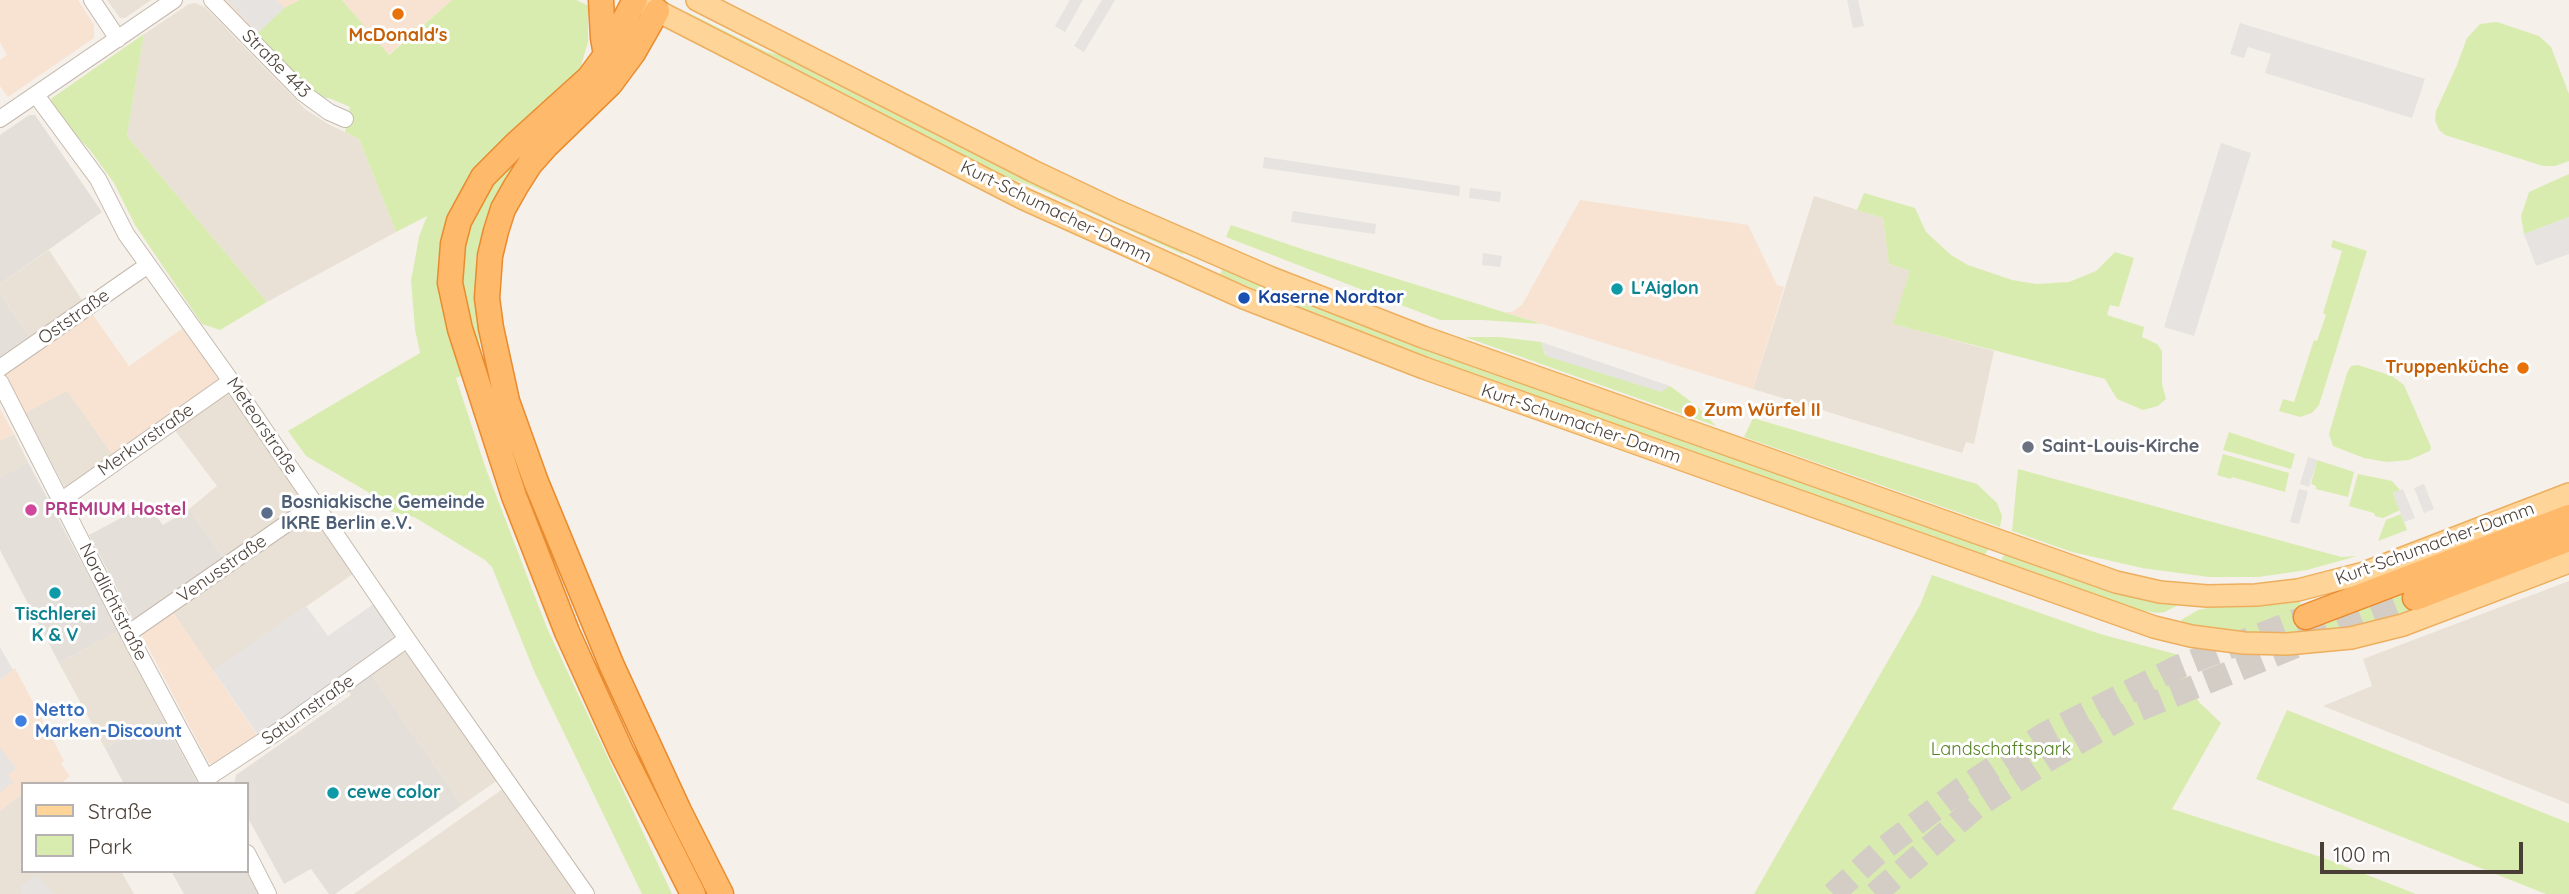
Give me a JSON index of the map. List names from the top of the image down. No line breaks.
{"streets":{"main road":["Kurt-Schumacher-Damm"],"street":["Straße 443","Oststraße","Meteorstraße","Merkurstraße","Venusstraße","Nordlichtstraße","Saturnstraße"]},"crossings":[["Oststraße","Meteorstraße"],["Meteorstraße","Merkurstraße"],["Meteorstraße","Venusstraße"],["Meteorstraße","Saturnstraße"],["Merkurstraße","Nordlichtstraße"],["Venusstraße","Nordlichtstraße"],["Nordlichtstraße","Saturnstraße"]],"parks":["Landschaftspark"],"places":["McDonald's","L'Aiglon","Kaserne Nordtor","Truppenküche","Zum Würfel II","Saint-Louis-Kirche","PREMIUM Hostel","Bosniakische Gemeinde IKRE Berlin e.V.","Tischlerei K & V","Netto Marken-Discount","cewe color"],"legend":["Straße","Park"],"scale_bar":"100 m"}
